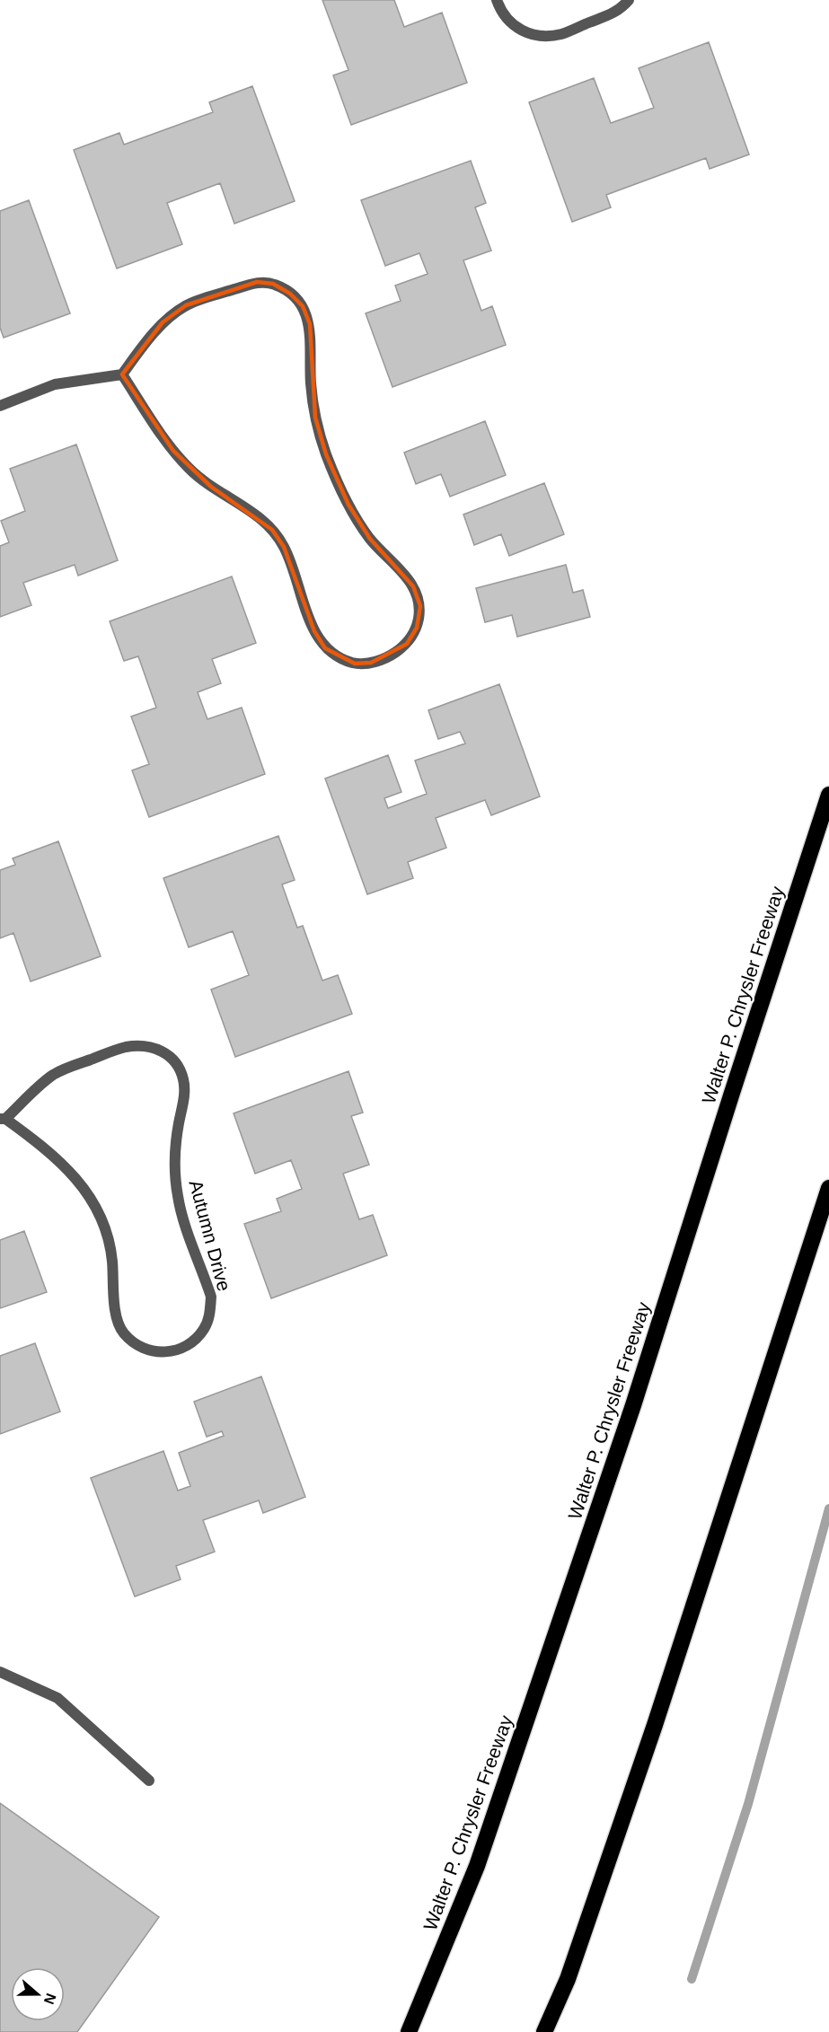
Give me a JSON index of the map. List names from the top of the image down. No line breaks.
{"streets":{"highway":["Walter P. Chrysler Freeway"],"street":["Autumn Drive"]},"north":"right"}
